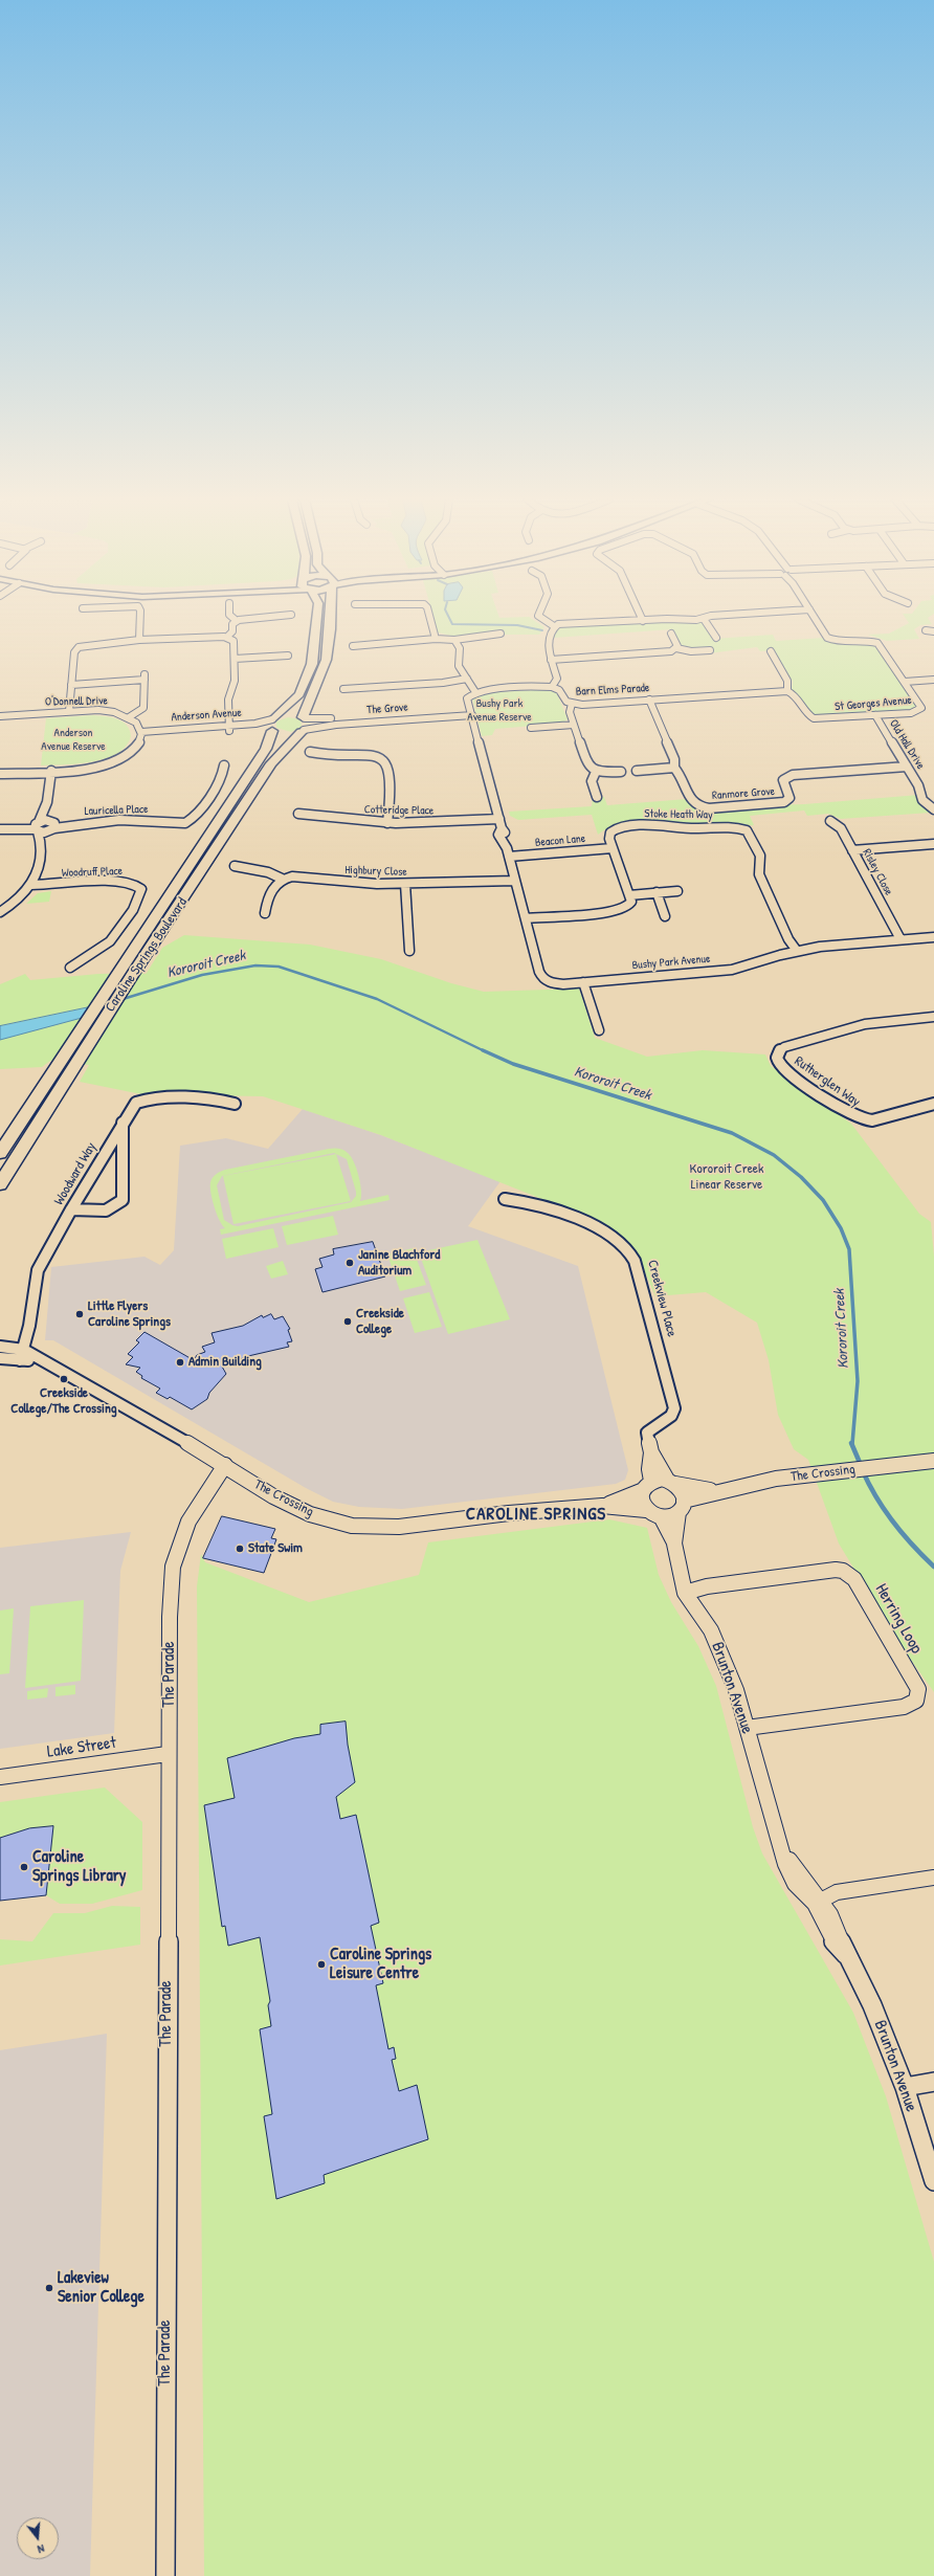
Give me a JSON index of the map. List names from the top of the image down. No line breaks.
{"streets":{"main road":["Caroline Springs Boulevard"],"street":["Barn Elms Parade","O'Donnell Drive","St Georges Avenue","The Grove","Anderson Avenue","Old Hall Drive","Ranmore Grove","Lauricella Place","Cotteridge Place","Stoke Heath Way","Beacon Lane","Highbury Close","Woodruff Place","Risley Close","Bushy Park Avenue","Rutherglen Way","Woodward Way","Creekview Place","The Crossing","Herring Loop","The Parade","Brunton Avenue","Lake Street"]},"crossings":[["Barn Elms Parade","St Georges Avenue"],["Barn Elms Parade","Ranmore Grove"],["St Georges Avenue","Old Hall Drive"],["The Grove","Caroline Springs Boulevard"],["The Grove","Bushy Park Avenue"],["Anderson Avenue","Caroline Springs Boulevard"],["Old Hall Drive","Ranmore Grove"],["Cotteridge Place","Bushy Park Avenue"],["Stoke Heath Way","Beacon Lane"],["Stoke Heath Way","Bushy Park Avenue"],["Beacon Lane","Bushy Park Avenue"],["Highbury Close","Bushy Park Avenue"],["Risley Close","Bushy Park Avenue"],["Woodward Way","The Crossing"],["Creekview Place","The Crossing"],["Creekview Place","Brunton Avenue"],["The Crossing","The Parade"],["The Crossing","Brunton Avenue"],["Herring Loop","Brunton Avenue"],["The Parade","Lake Street"]],"districts":["CAROLINE SPRINGS"],"water":["Kororoit Creek"],"parks":["Bushy Park Avenue Reserve","Anderson Avenue Reserve","Kororoit Creek Linear Reserve"],"places":["Janine Blachford Auditorium","Little Flyers Caroline Springs","Creekside College","Admin Building","Creekside College/The Crossing","State Swim","Caroline Springs Library","Caroline Springs Leisure Centre","Lakeview Senior College"],"north":"bottom"}
